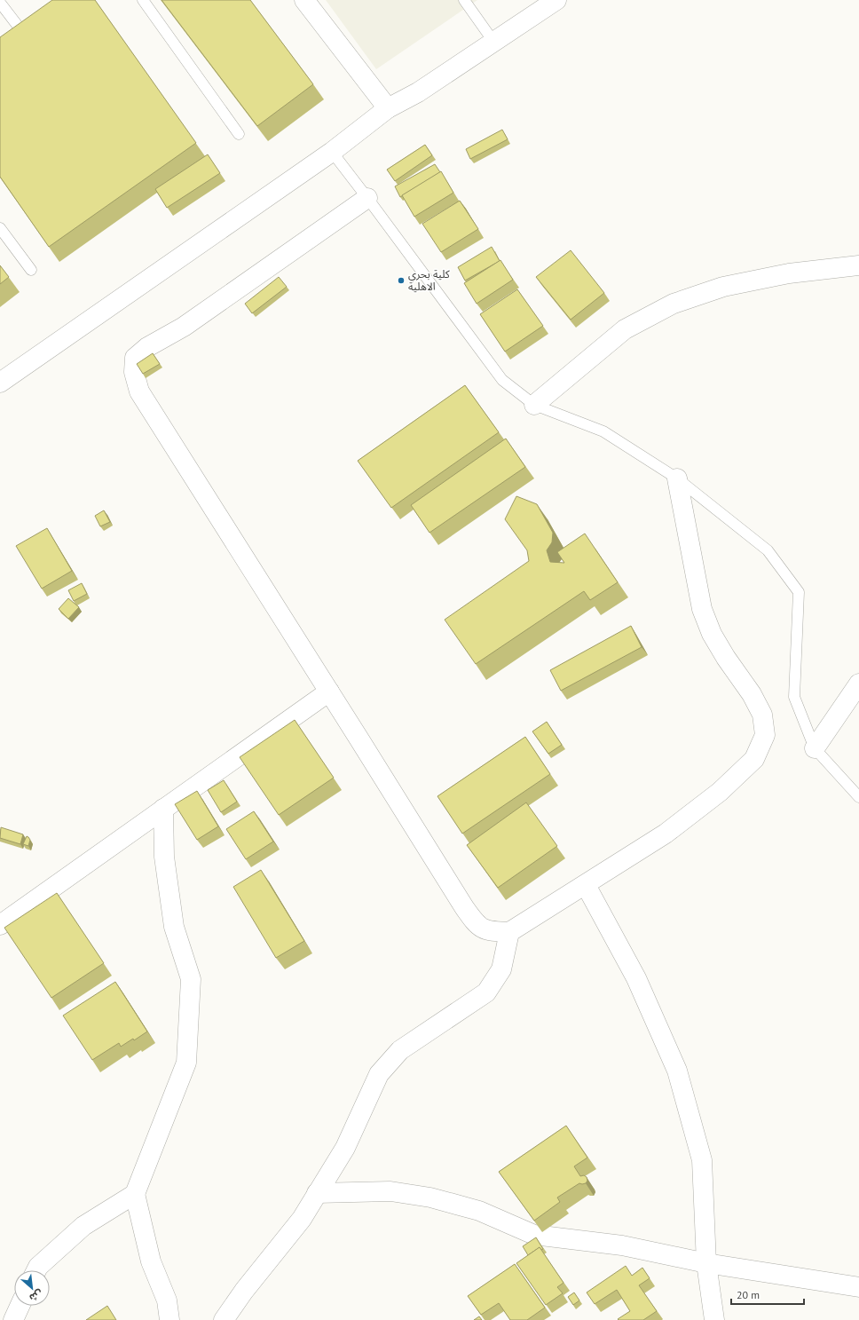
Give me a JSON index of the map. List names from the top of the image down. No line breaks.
{"places":["كلية بحري الاهلية"],"scale_bar":"20 m","north":"bottom right"}
